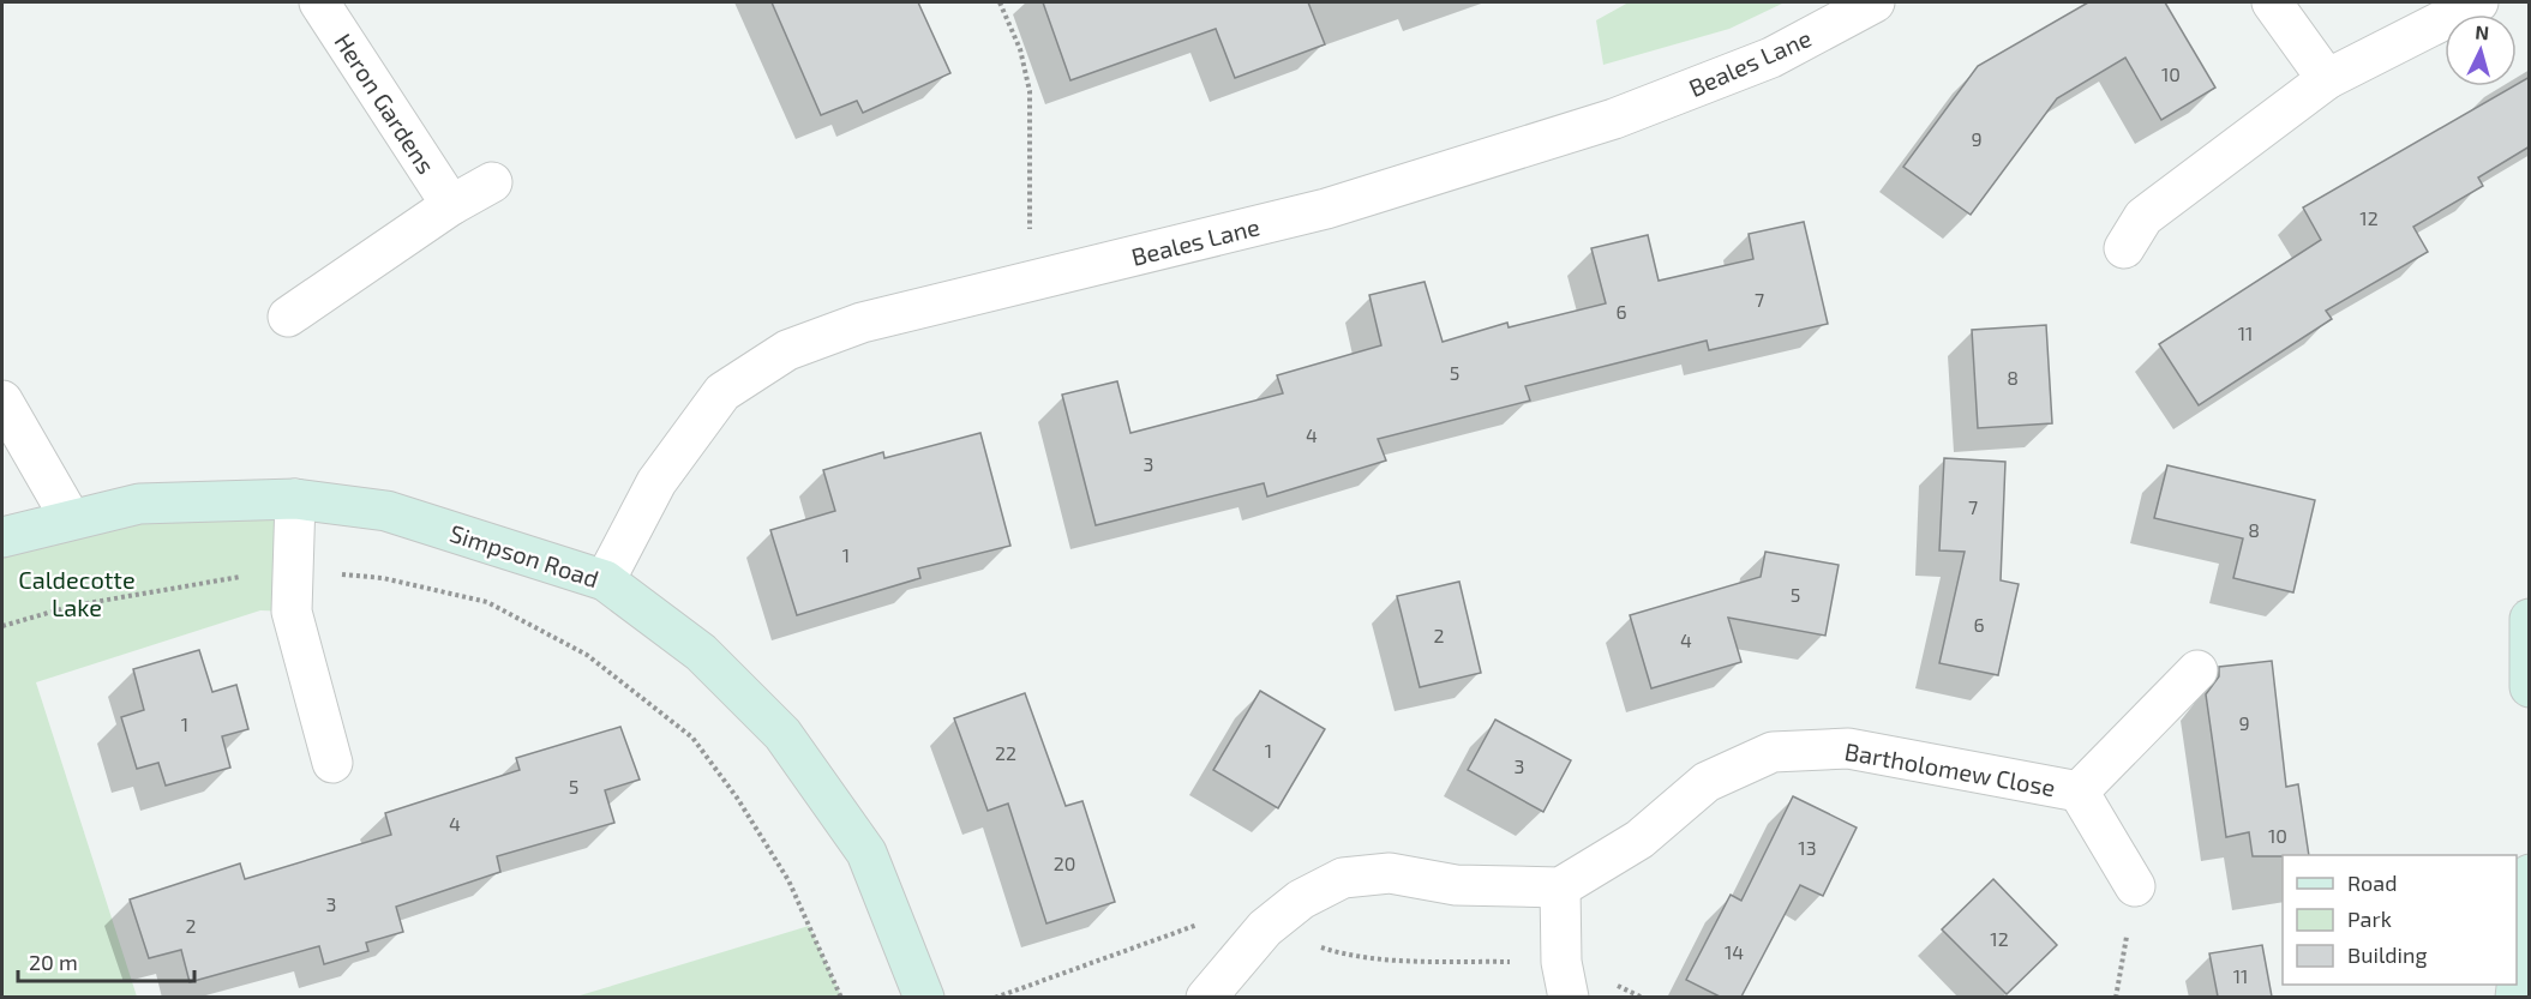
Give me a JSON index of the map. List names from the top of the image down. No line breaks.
{"streets":{"street":["Beales Lane","Heron Gardens","Simpson Road","Bartholomew Close"]},"crossings":[["Beales Lane","Simpson Road"]],"parks":["Caldecotte Lake"],"house_numbers":["10","9","12","7","6","11","5","8","4","3","7","8","1","5","6","2","4","9","1","1","22","3","5","4","10","13","20","3","2","12","14","11"],"legend":["Road","Park","Building"],"scale_bar":"20 m","north":"top"}
